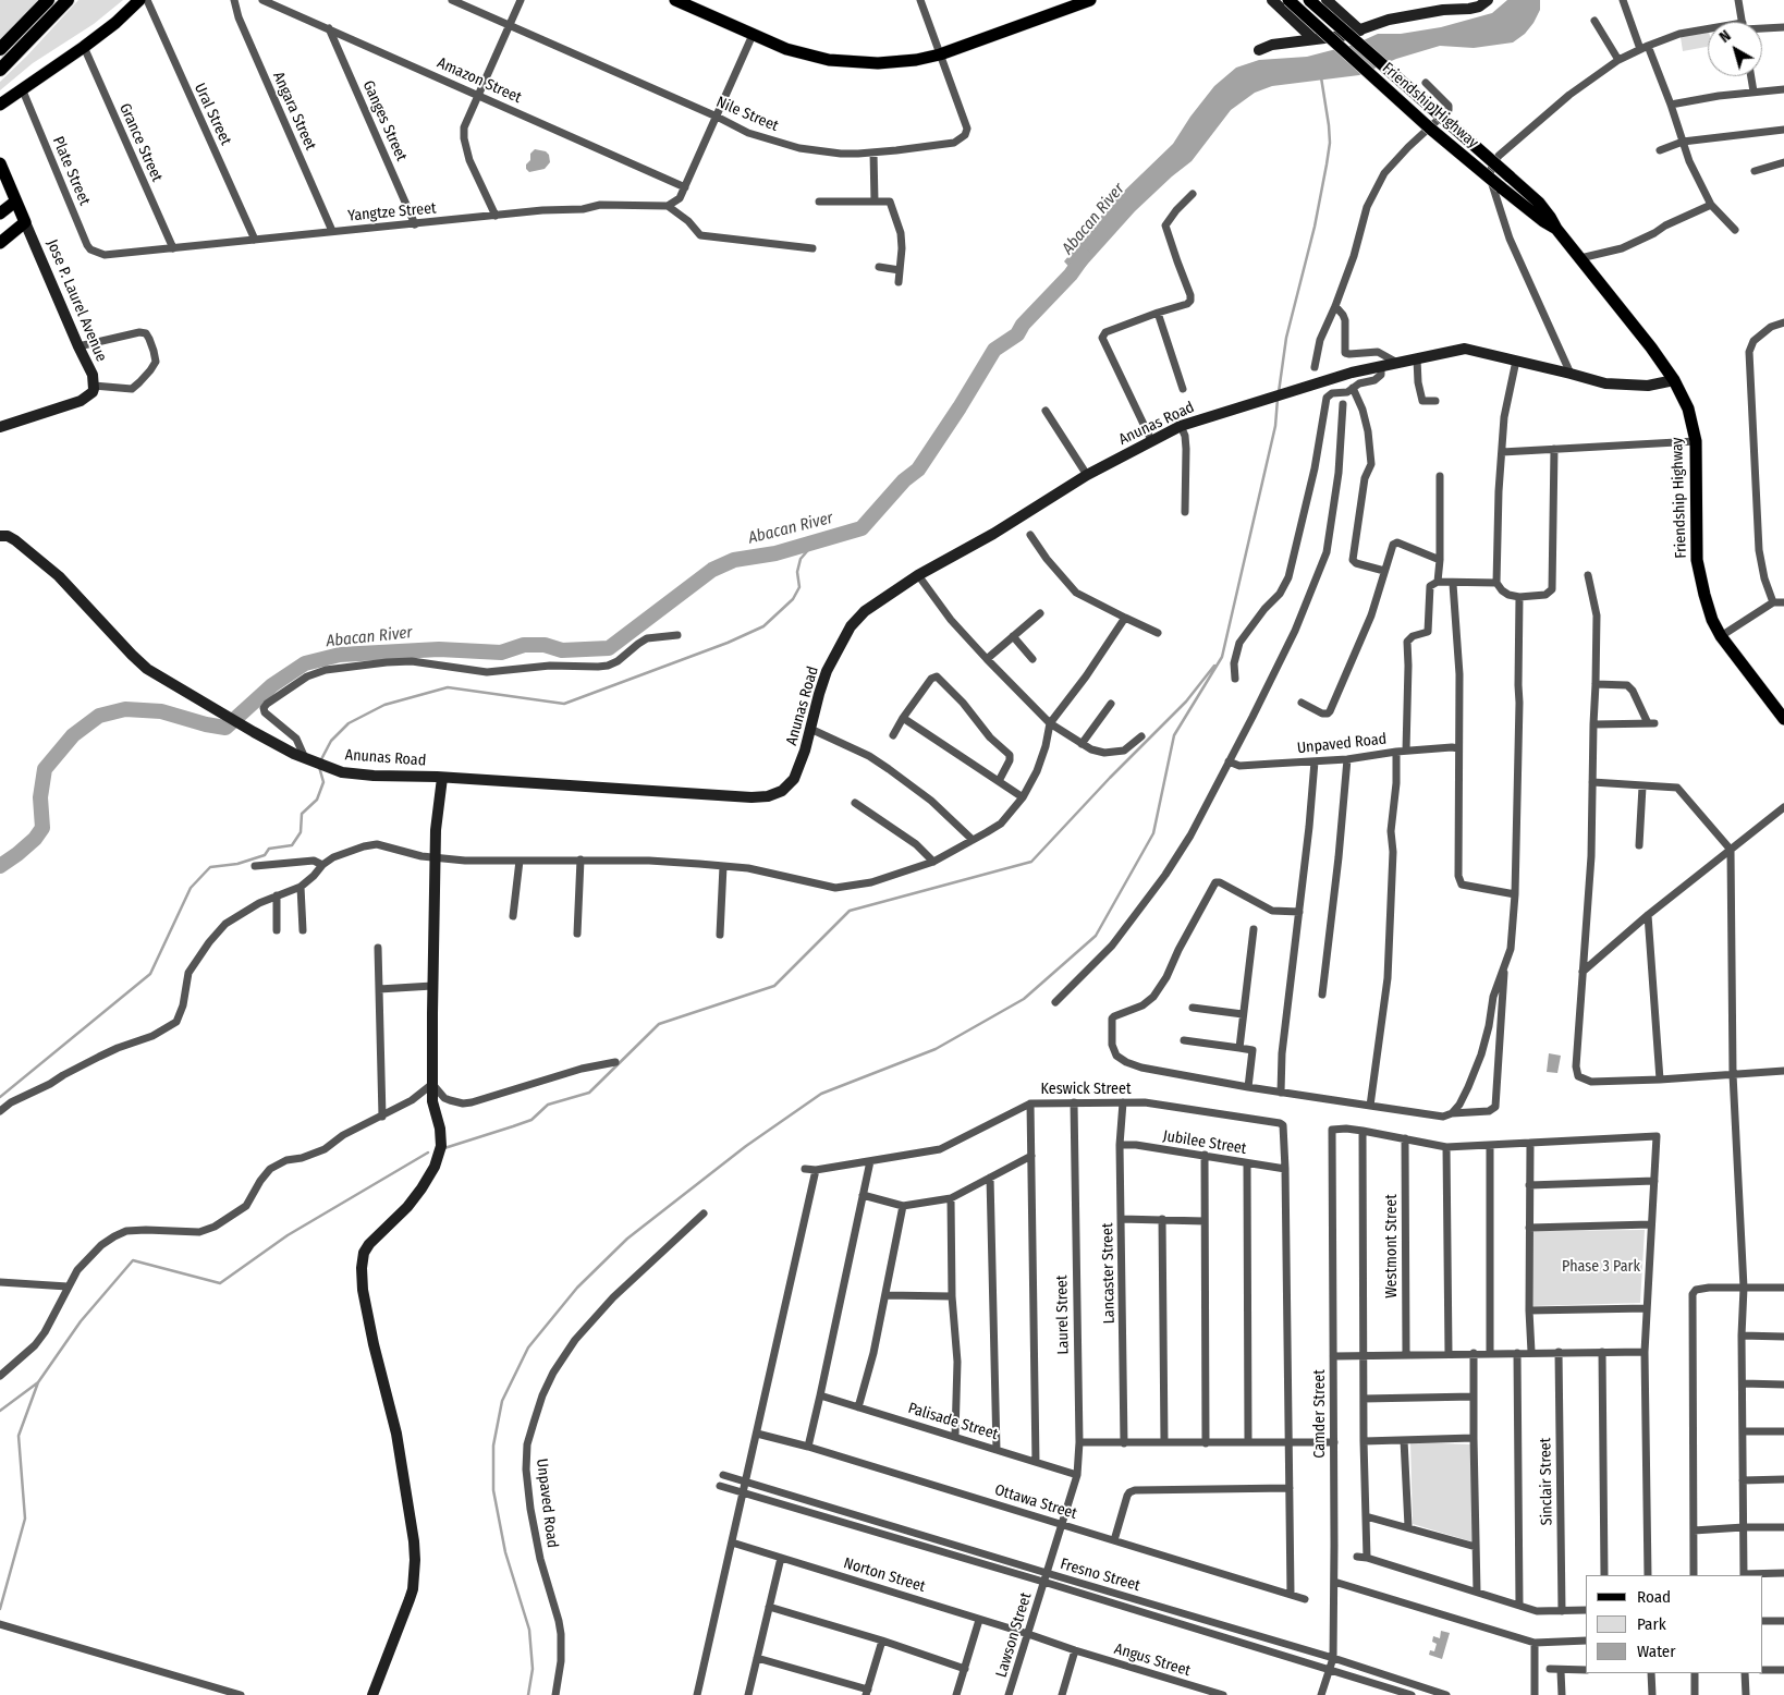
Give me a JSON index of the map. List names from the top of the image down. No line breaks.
{"streets":{"main road":["Friendship Highway"],"street":["Amazon Street","Angara Street","Ural Street","Nile Street","Ganges Street","Grance Street","Plate Street","Yangtze Street","Jose P. Laurel Avenue","Anunas Road","Unpaved Road","Keswick Street","Jubilee Street","Westmont Street","Lancaster Street","Laurel Street","Camder Street","Palisade Street","Sinclair Street","Ottawa Street","Norton Street","Fresno Street","Lawson Street","Angus Street"]},"crossings":[["Amazon Street","Ganges Street"],["Friendship Highway","Anunas Road"],["Angara Street","Yangtze Street"],["Ural Street","Yangtze Street"],["Ganges Street","Yangtze Street"],["Grance Street","Yangtze Street"],["Plate Street","Yangtze Street"],["Keswick Street","Jubilee Street"],["Keswick Street","Lancaster Street"],["Keswick Street","Laurel Street"],["Jubilee Street","Lancaster Street"],["Laurel Street","Palisade Street"],["Laurel Street","Ottawa Street"],["Laurel Street","Fresno Street"],["Laurel Street","Lawson Street"],["Camder Street","Fresno Street"],["Norton Street","Lawson Street"],["Norton Street","Angus Street"],["Fresno Street","Lawson Street"],["Lawson Street","Angus Street"]],"water":["Abacan River"],"parks":["Phase 3 Park"],"legend":["Road","Park","Water"],"north":"top left"}
